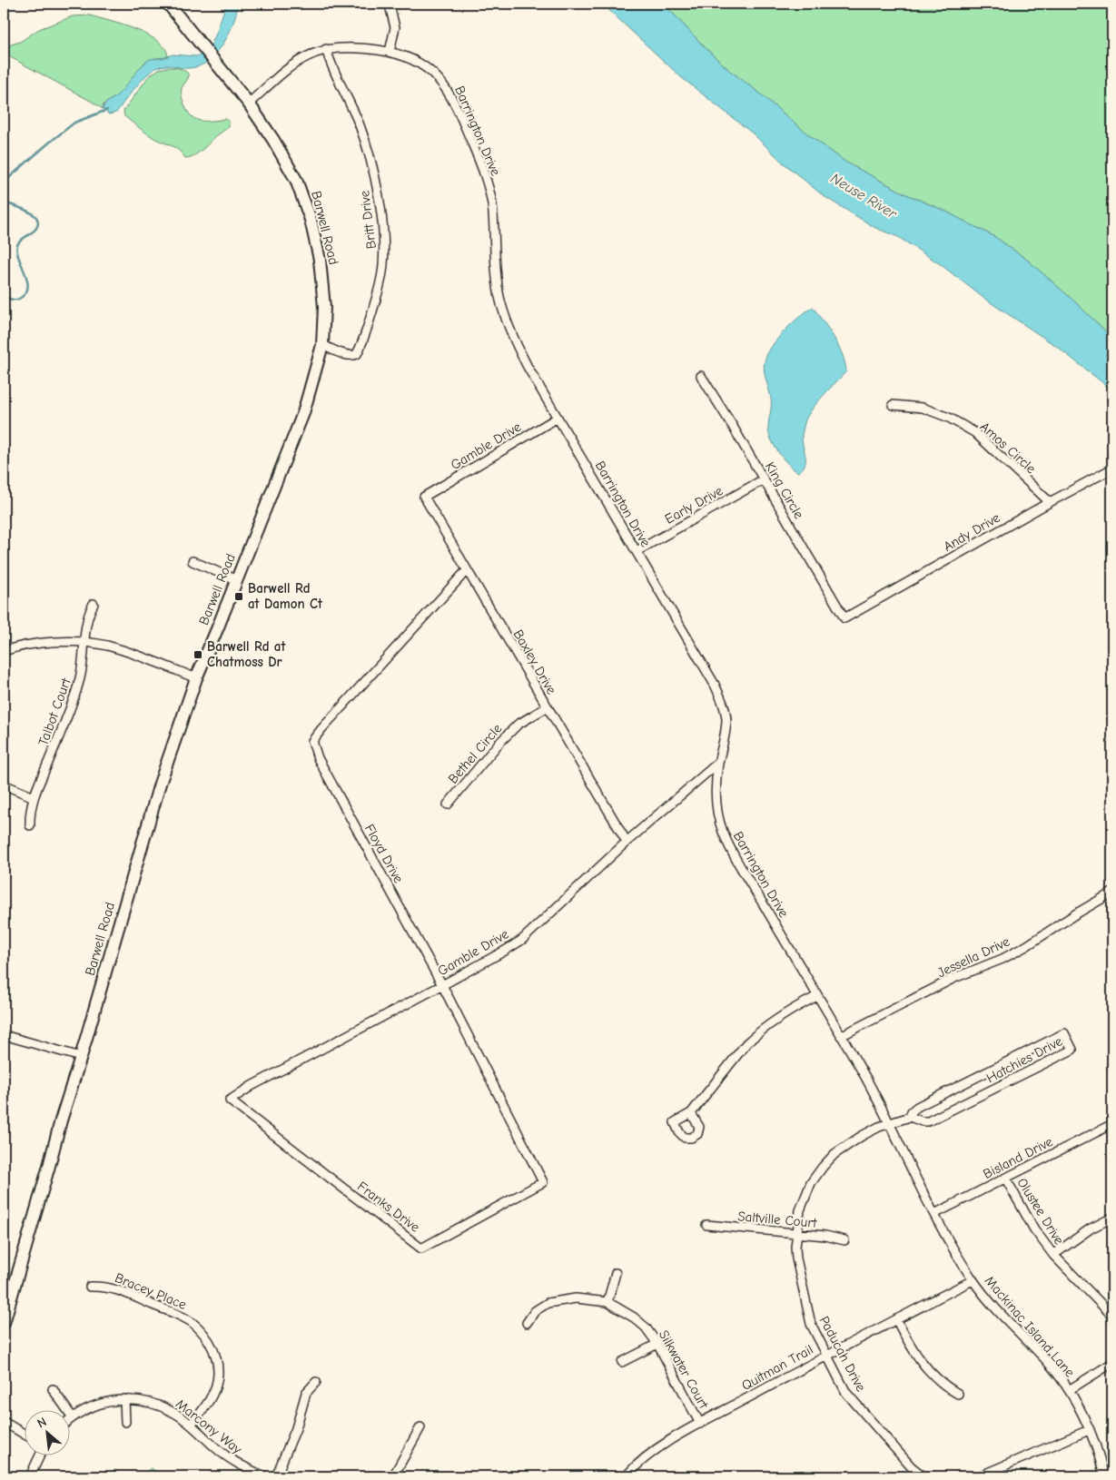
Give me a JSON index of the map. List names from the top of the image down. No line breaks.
{"streets":{"street":["Barrington Drive","Britt Drive","Barwell Road","Gamble Drive","Amos Circle","King Circle","Early Drive","Andy Drive","Baxley Drive","Talbot Court","Bethel Circle","Floyd Drive","Jessella Drive","Hatchies Drive","Bisland Drive","Franks Drive","Olustee Drive","Saltville Court","Bracey Place","Mackinac Island Lane","Paducah Drive","Quitman Trail","Silkwater Court","Marcony Way"]},"crossings":[["Barrington Drive","Britt Drive"],["Barrington Drive","Barwell Road"],["Barrington Drive","Gamble Drive"],["Barrington Drive","Early Drive"],["Barrington Drive","Jessella Drive"],["Barrington Drive","Hatchies Drive"],["Barrington Drive","Mackinac Island Lane"],["Barrington Drive","Paducah Drive"],["Britt Drive","Barwell Road"],["Gamble Drive","Baxley Drive"],["Gamble Drive","Floyd Drive"],["Gamble Drive","Franks Drive"],["Amos Circle","Andy Drive"],["King Circle","Early Drive"],["King Circle","Andy Drive"],["Baxley Drive","Bethel Circle"],["Baxley Drive","Floyd Drive"],["Floyd Drive","Franks Drive"],["Hatchies Drive","Mackinac Island Lane"],["Hatchies Drive","Paducah Drive"],["Bisland Drive","Olustee Drive"],["Bisland Drive","Mackinac Island Lane"],["Saltville Court","Paducah Drive"],["Bracey Place","Marcony Way"],["Mackinac Island Lane","Paducah Drive"],["Mackinac Island Lane","Quitman Trail"],["Paducah Drive","Quitman Trail"],["Quitman Trail","Silkwater Court"]],"water":["Neuse River"],"places":{"transit":["Barwell Rd at Damon Ct","Barwell Rd at Chatmoss Dr"]},"north":"top left"}
